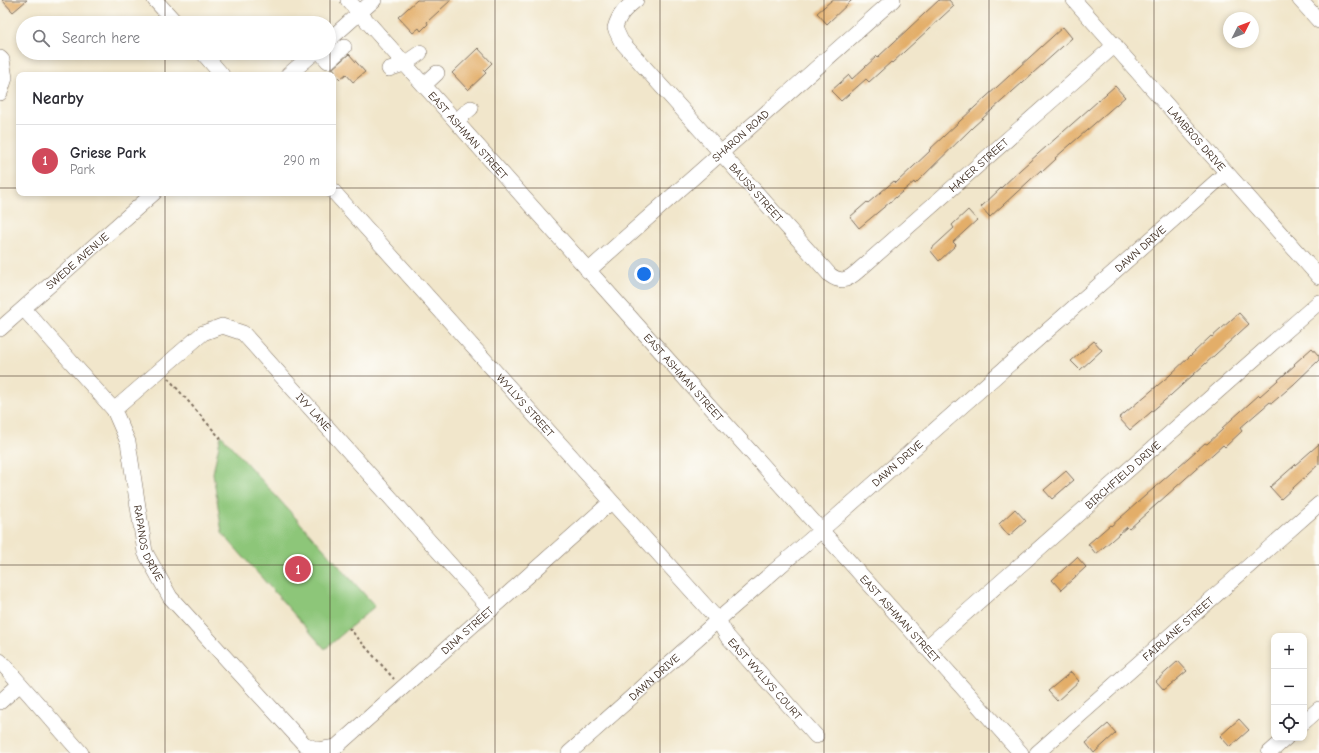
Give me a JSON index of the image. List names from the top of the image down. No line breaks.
{"streets":{"street":["EAST ASHMAN STREET","SHARON ROAD","LAMBROS DRIVE","HAKER STREET","BAUSS STREET","DAWN DRIVE","SWEDE AVENUE","WYLLYS STREET","IVY LANE","BIRCHFIELD DRIVE","RAPANOS DRIVE","FAIRLANE STREET","DINA STREET","EAST WYLLYS COURT"]},"crossings":[["EAST ASHMAN STREET","SHARON ROAD"],["EAST ASHMAN STREET","DAWN DRIVE"],["EAST ASHMAN STREET","BIRCHFIELD DRIVE"],["SHARON ROAD","BAUSS STREET"],["LAMBROS DRIVE","HAKER STREET"],["LAMBROS DRIVE","DAWN DRIVE"],["HAKER STREET","BAUSS STREET"],["DAWN DRIVE","WYLLYS STREET"],["DAWN DRIVE","EAST WYLLYS COURT"],["SWEDE AVENUE","RAPANOS DRIVE"],["WYLLYS STREET","DINA STREET"],["WYLLYS STREET","EAST WYLLYS COURT"],["IVY LANE","RAPANOS DRIVE"],["IVY LANE","DINA STREET"],["RAPANOS DRIVE","DINA STREET"]],"north":"top right","page":{"search":"Search here","heading":"Nearby","list":[{"mark":"1","name":"Griese Park","note":"Park","value":"290 m"}],"pins":"1","map_buttons":["+","−"]}}
